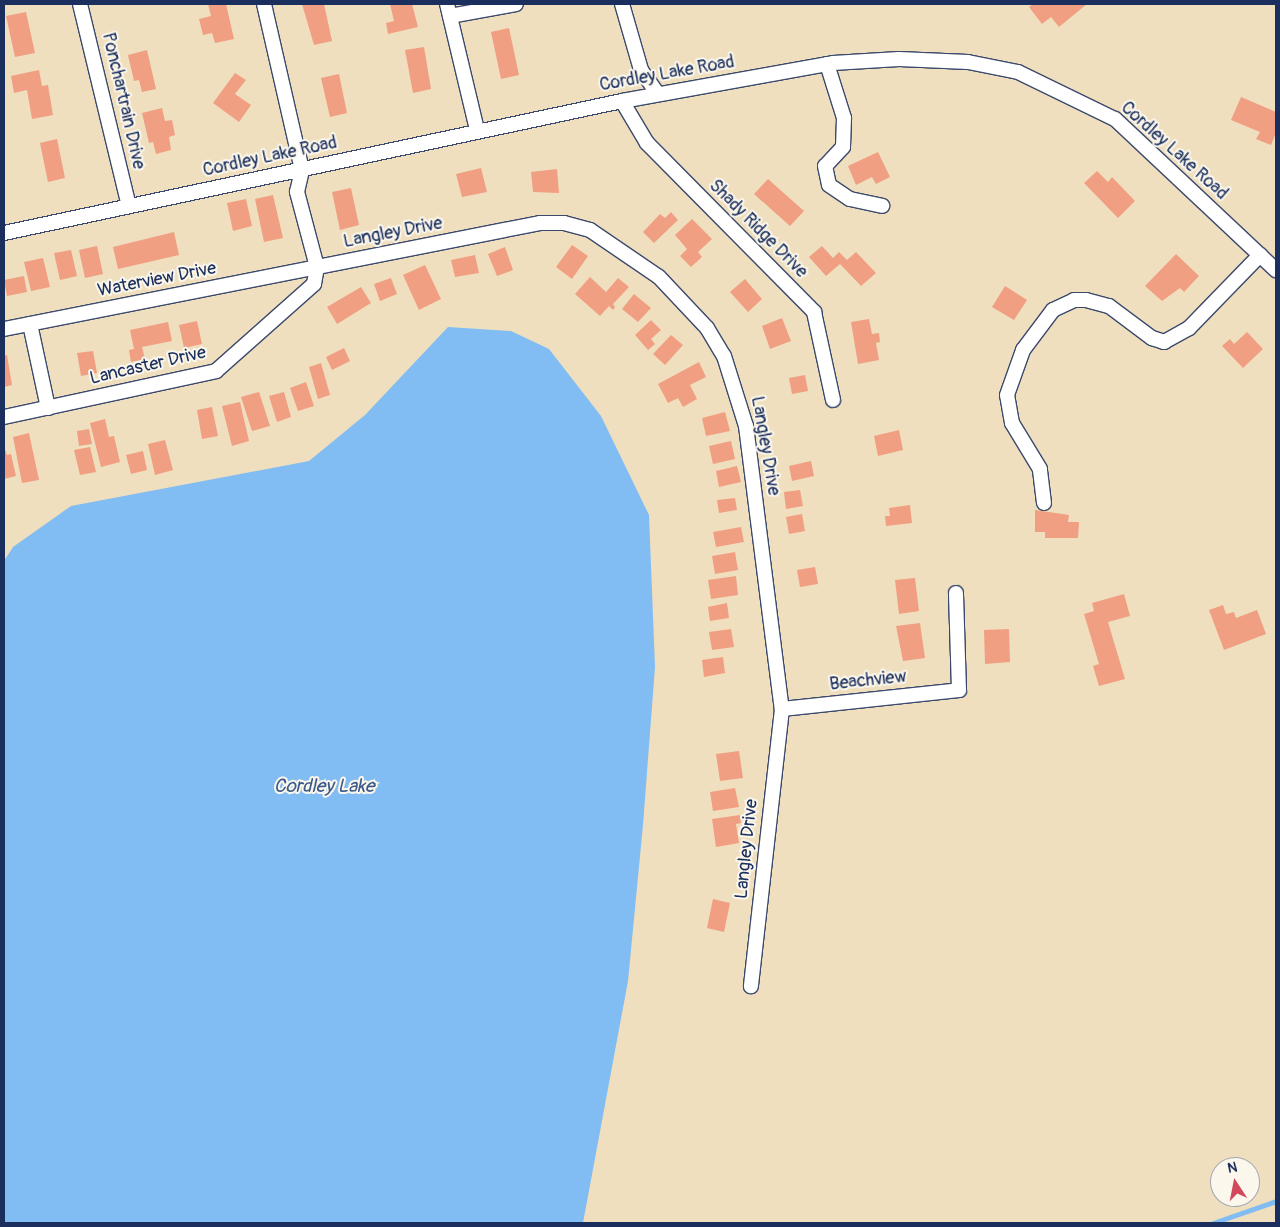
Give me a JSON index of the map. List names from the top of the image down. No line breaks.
{"streets":{"street":["Cordley Lake Road","Ponchartrain Drive","Shady Ridge Drive","Langley Drive","Waterview Drive","Lancaster Drive","Beachview"]},"crossings":[["Cordley Lake Road","Ponchartrain Drive"],["Cordley Lake Road","Shady Ridge Drive"],["Langley Drive","Waterview Drive"],["Langley Drive","Lancaster Drive"],["Langley Drive","Beachview"],["Waterview Drive","Lancaster Drive"]],"water":["Cordley Lake"],"north":"top"}
